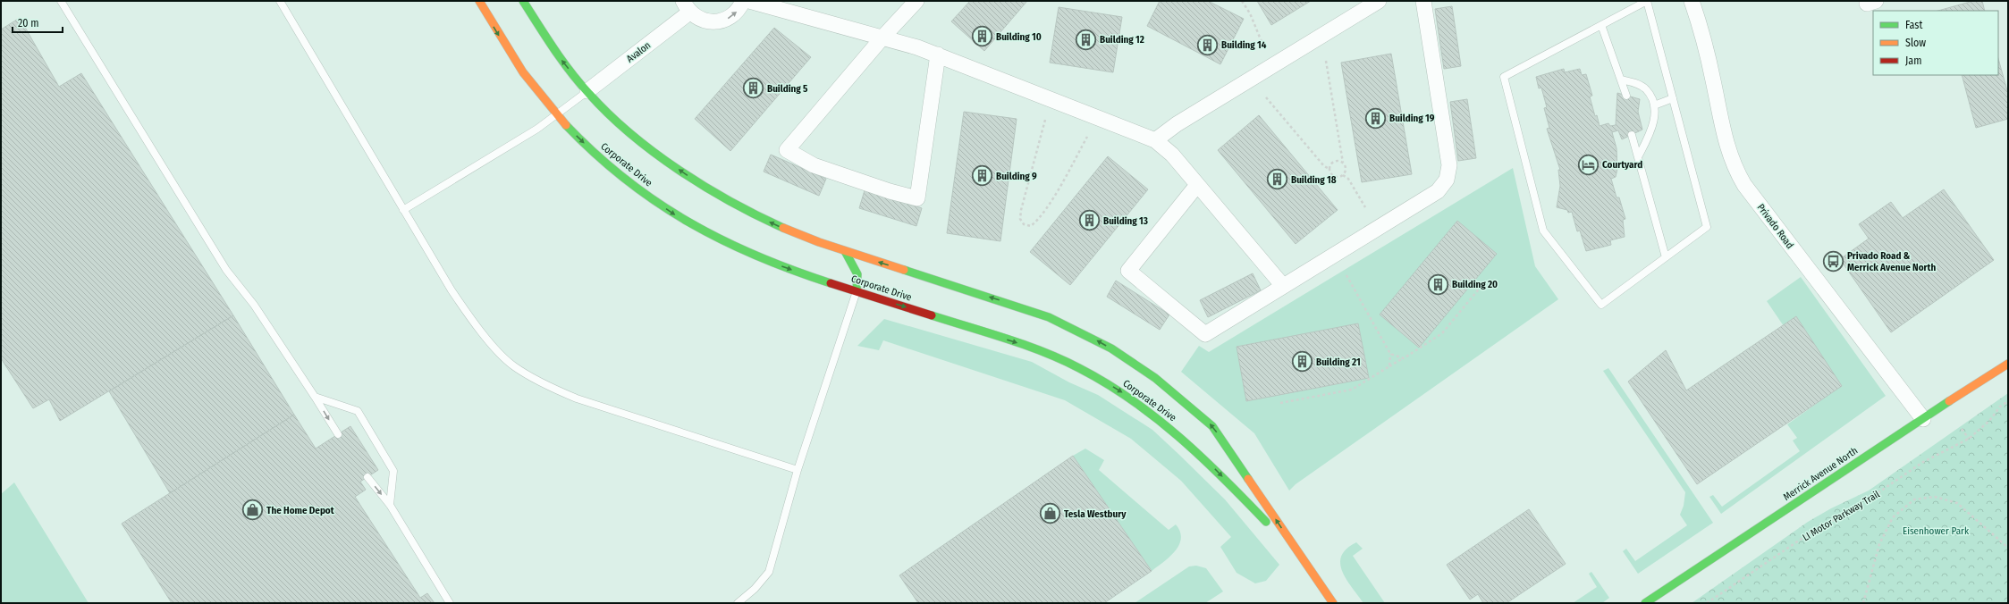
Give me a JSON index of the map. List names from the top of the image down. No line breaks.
{"streets":{"main road":["Corporate Drive","Merrick Avenue North"],"street":["Avalon","Privado Road"],"path":["LI Motor Parkway Trail"]},"crossings":[["Avalon","Corporate Drive"],["Privado Road","Merrick Avenue North"]],"parks":["Eisenhower Park"],"places":{"building":["Building 10","Building 12","Building 14","Building 5","Building 19","Building 9","Building 18","Building 13","Building 20","Building 21"],"hotel":["Courtyard"],"bus stop":["Privado Road & Merrick Avenue North"],"shop":["The Home Depot","Tesla Westbury"]},"legend":["Fast","Slow","Jam"],"scale_bar":"20 m"}
